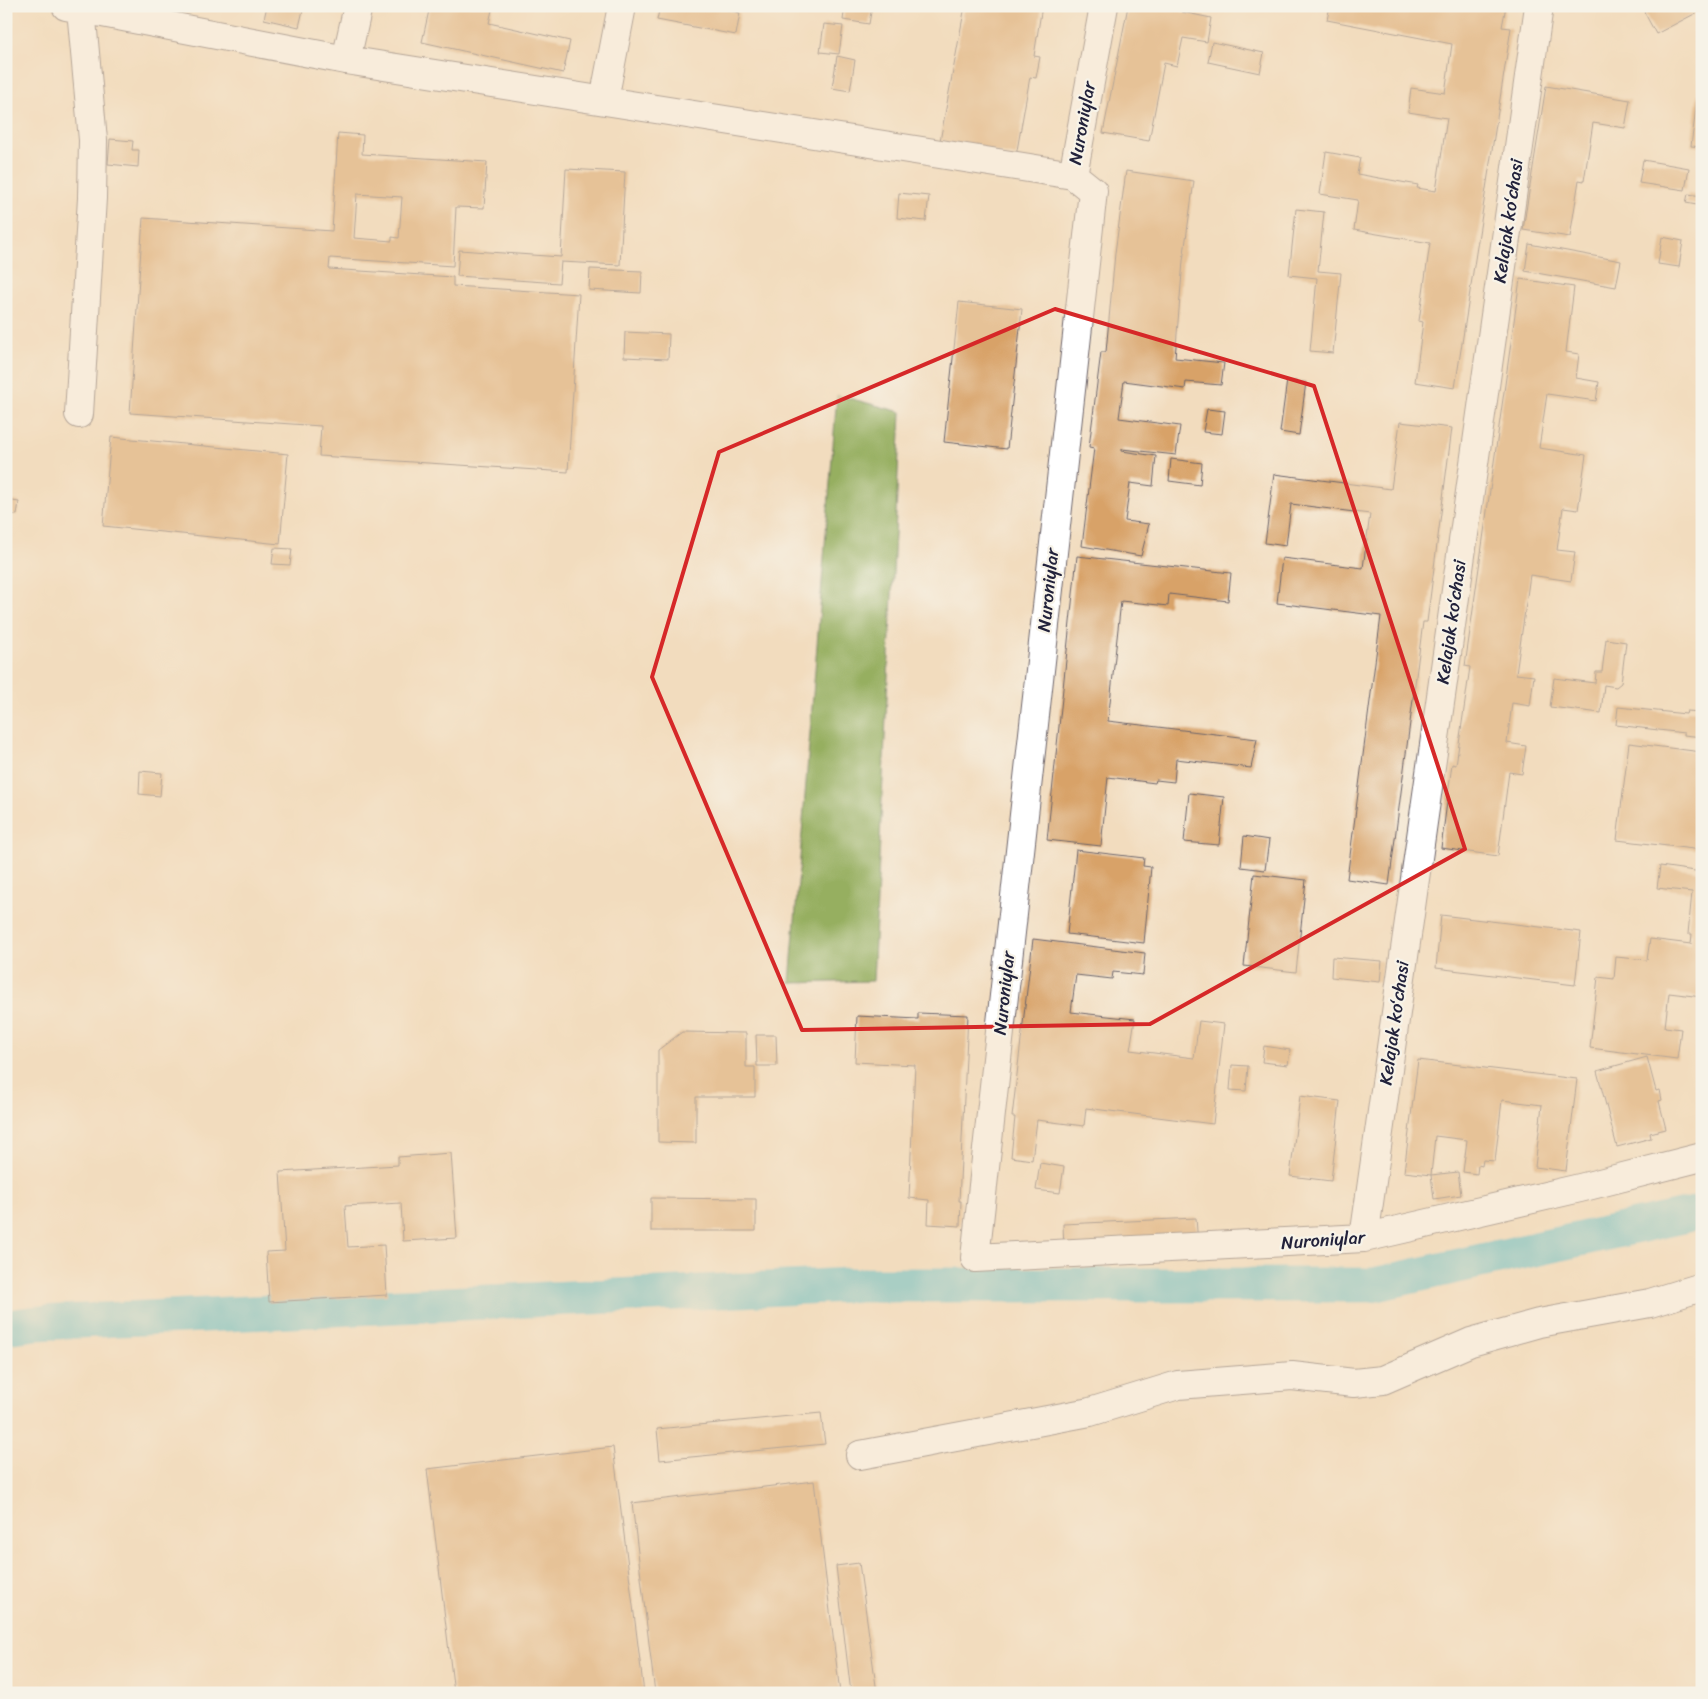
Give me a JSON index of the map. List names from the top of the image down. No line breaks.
{"streets":{"street":["Nuroniylar","Kelajak koʻchasi"]},"crossings":[["Nuroniylar","Kelajak koʻchasi"]]}
